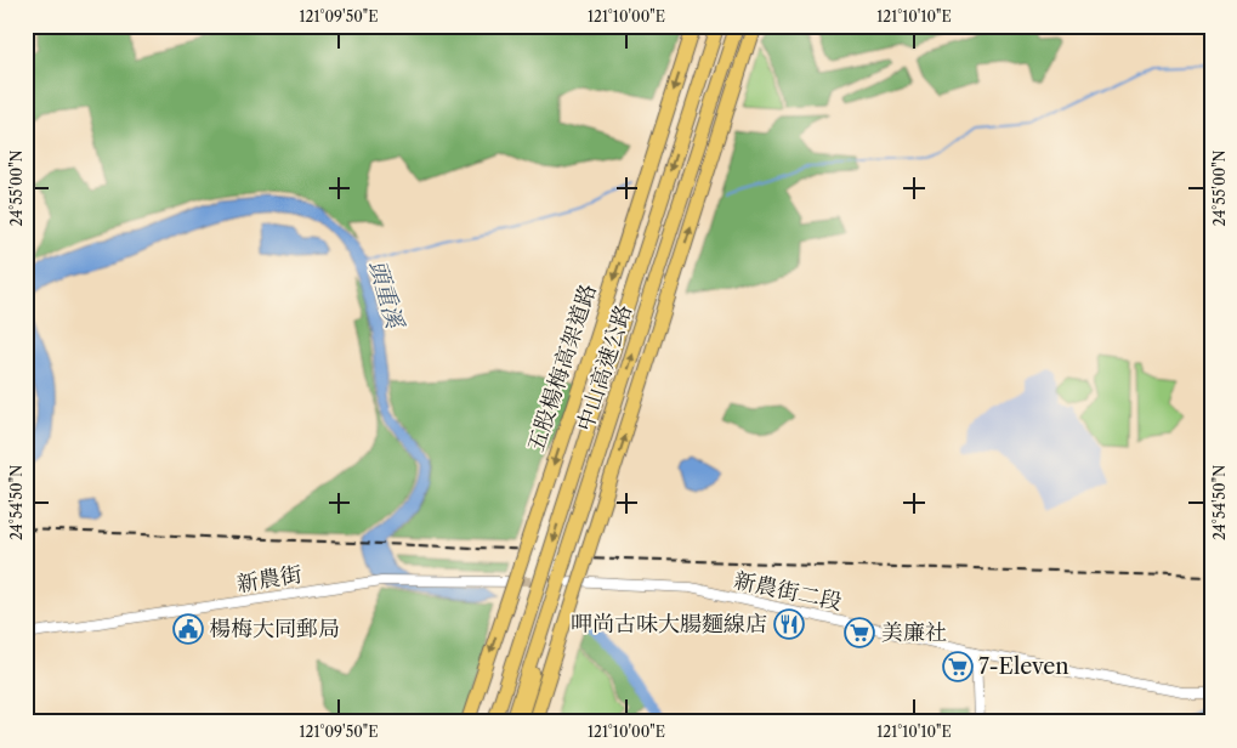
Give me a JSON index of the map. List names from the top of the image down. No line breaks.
{"streets":{"highway":["五股楊梅高架道路","中山高速公路"],"street":["新農街","新農街二段"]},"water":["頭重溪"],"places":{"restaurant":["呷尚古味大腸麵線店"],"public building":["楊梅大同郵局"],"supermarket":["美廉社","7-Eleven"]},"coordinates":["121°09'50\"E","121°10'00\"E","121°10'10\"E","24°55'00\"N","24°54'50\"N"]}
